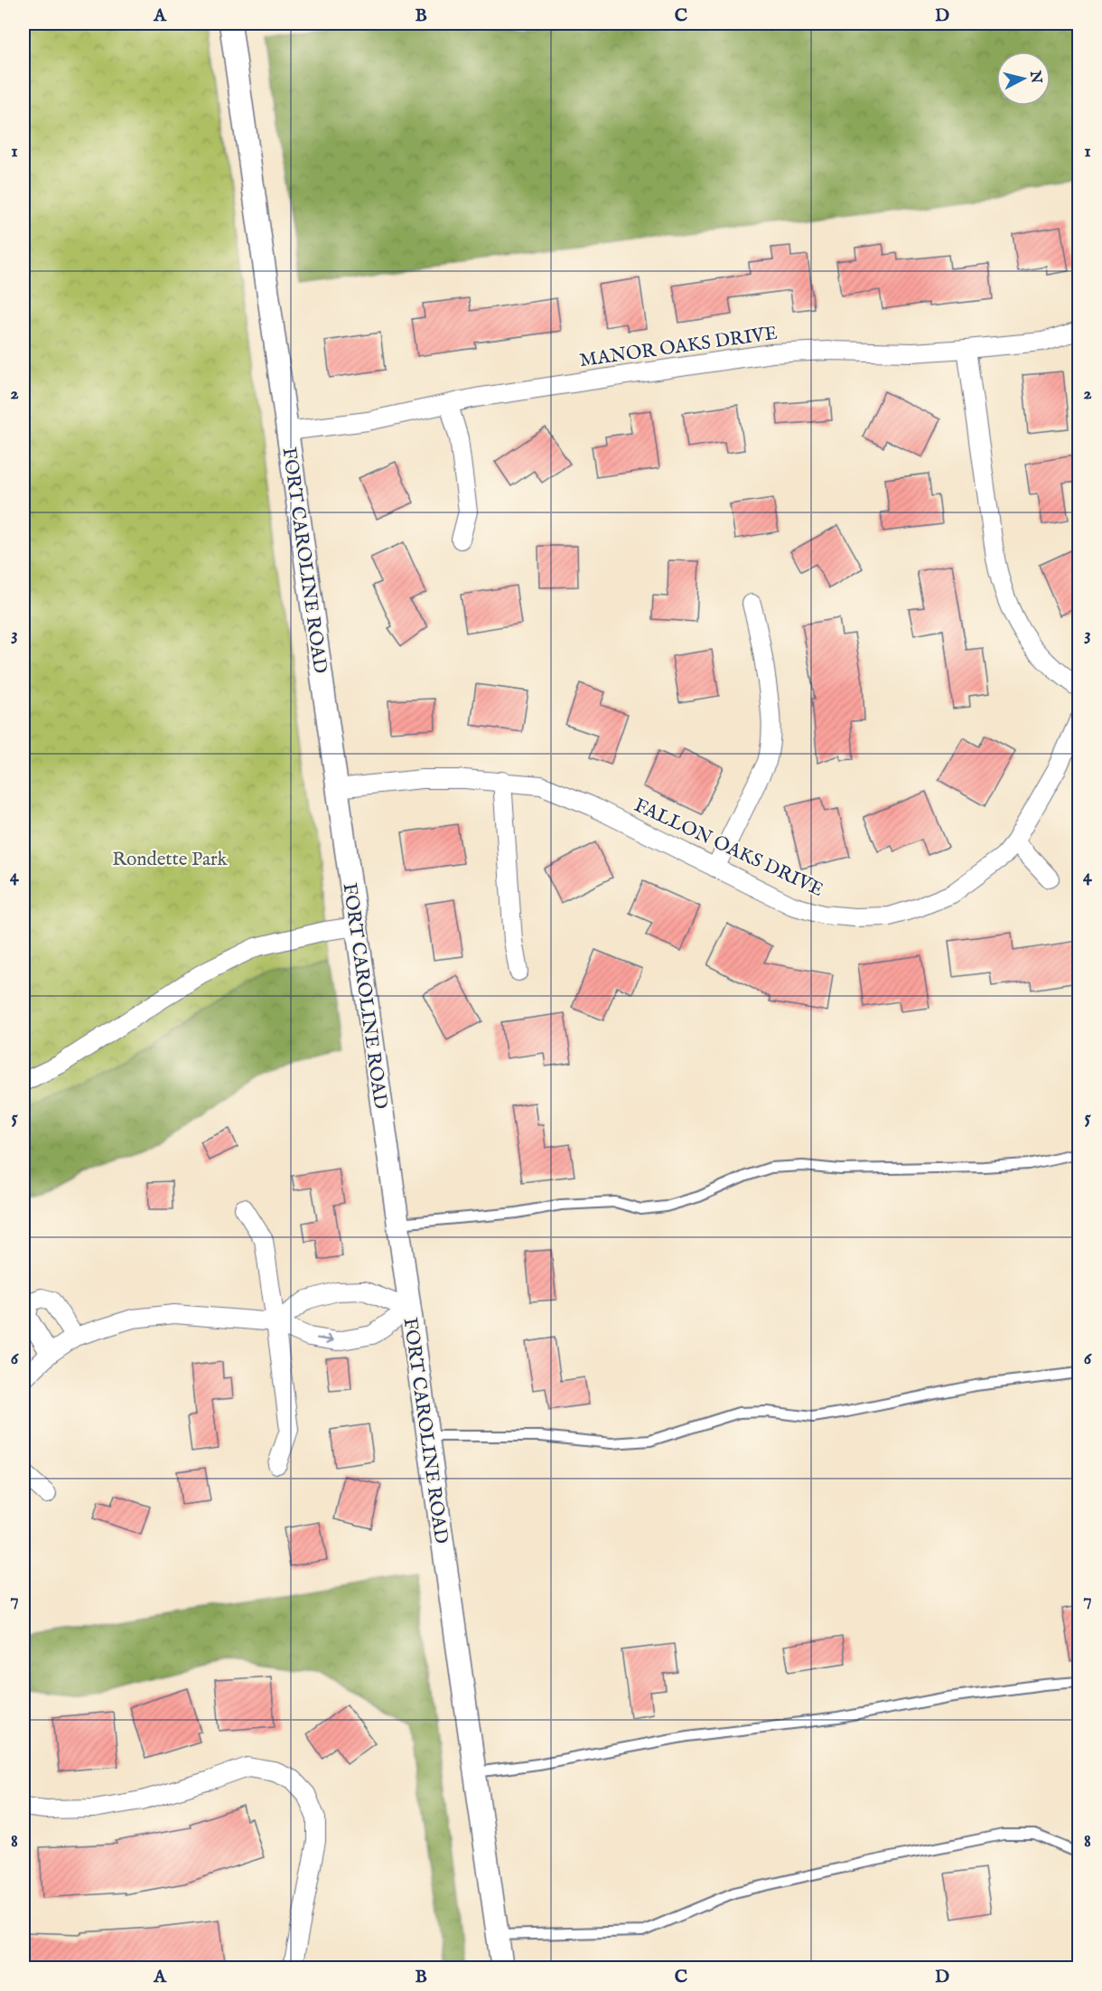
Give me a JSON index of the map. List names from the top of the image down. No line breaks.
{"streets":{"street":["MANOR OAKS DRIVE","FORT CAROLINE ROAD","FALLON OAKS DRIVE"]},"crossings":[["MANOR OAKS DRIVE","FORT CAROLINE ROAD"],["FORT CAROLINE ROAD","FALLON OAKS DRIVE"]],"parks":["Rondette Park"],"north":"right","grid":{"columns":["A","B","C","D"],"rows":["1","2","3","4","5","6","7","8"]}}
